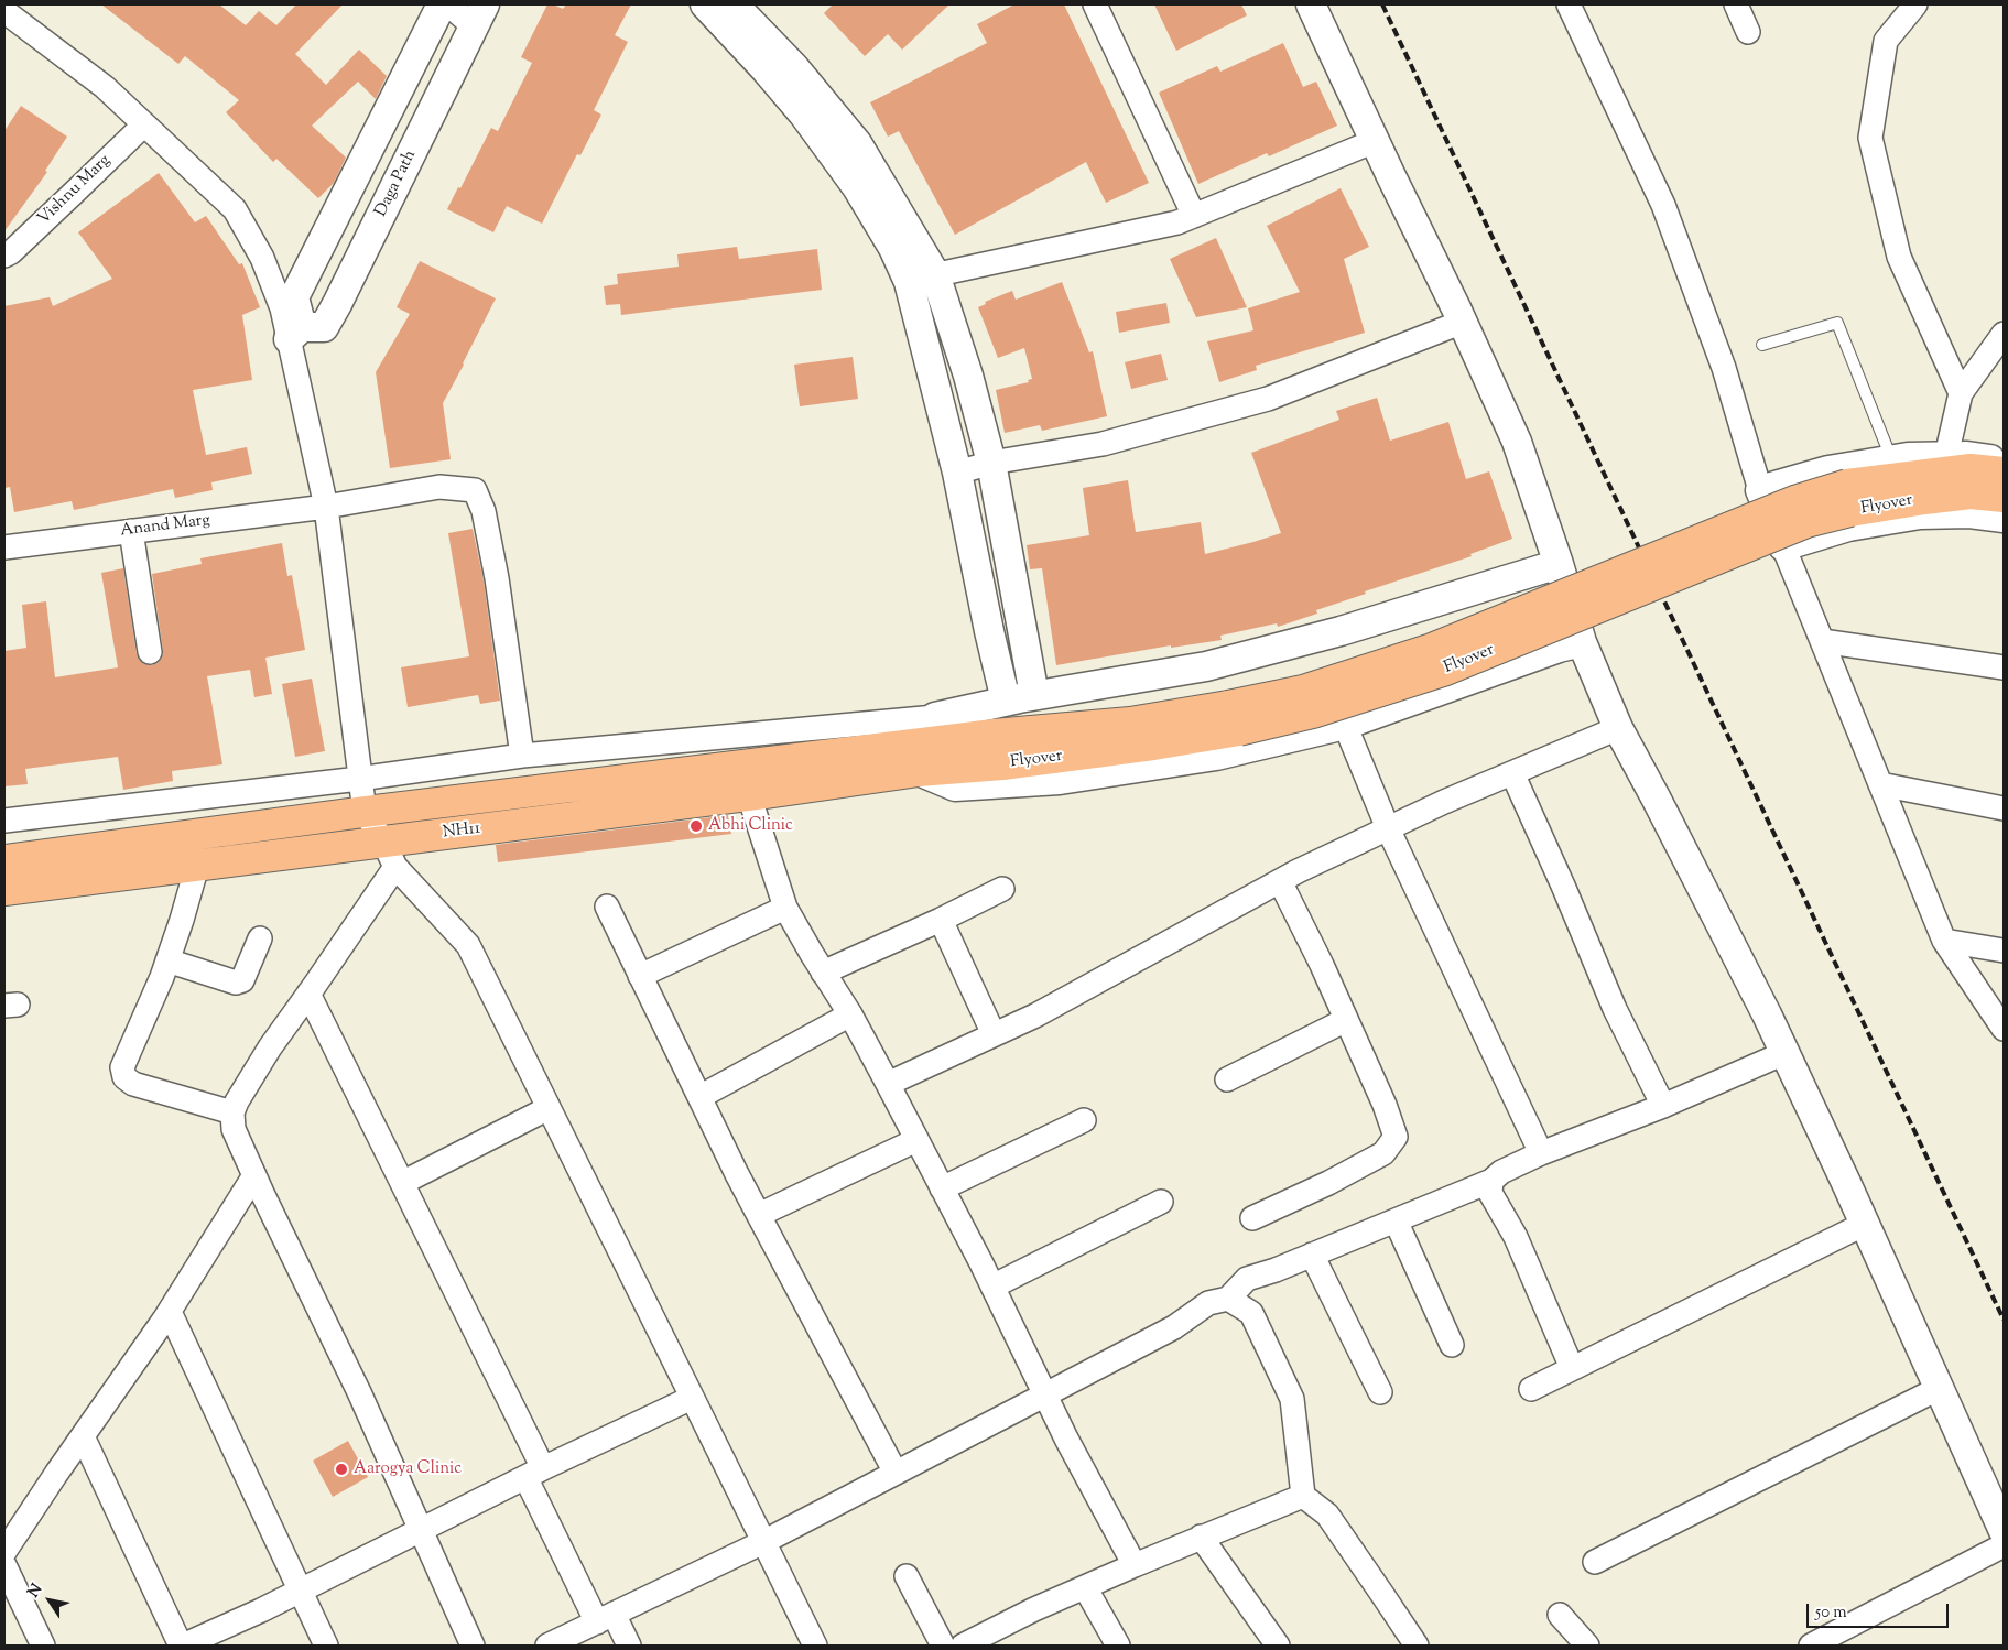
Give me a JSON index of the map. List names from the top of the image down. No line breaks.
{"streets":{"highway":["Flyover","NH11"],"street":["Daga Path","Vishnu Marg","Anand Marg"]},"crossings":[["Flyover","NH11"]],"places":["Abhi Clinic","Aarogya Clinic"],"scale_bar":"50 m","north":"top left"}
